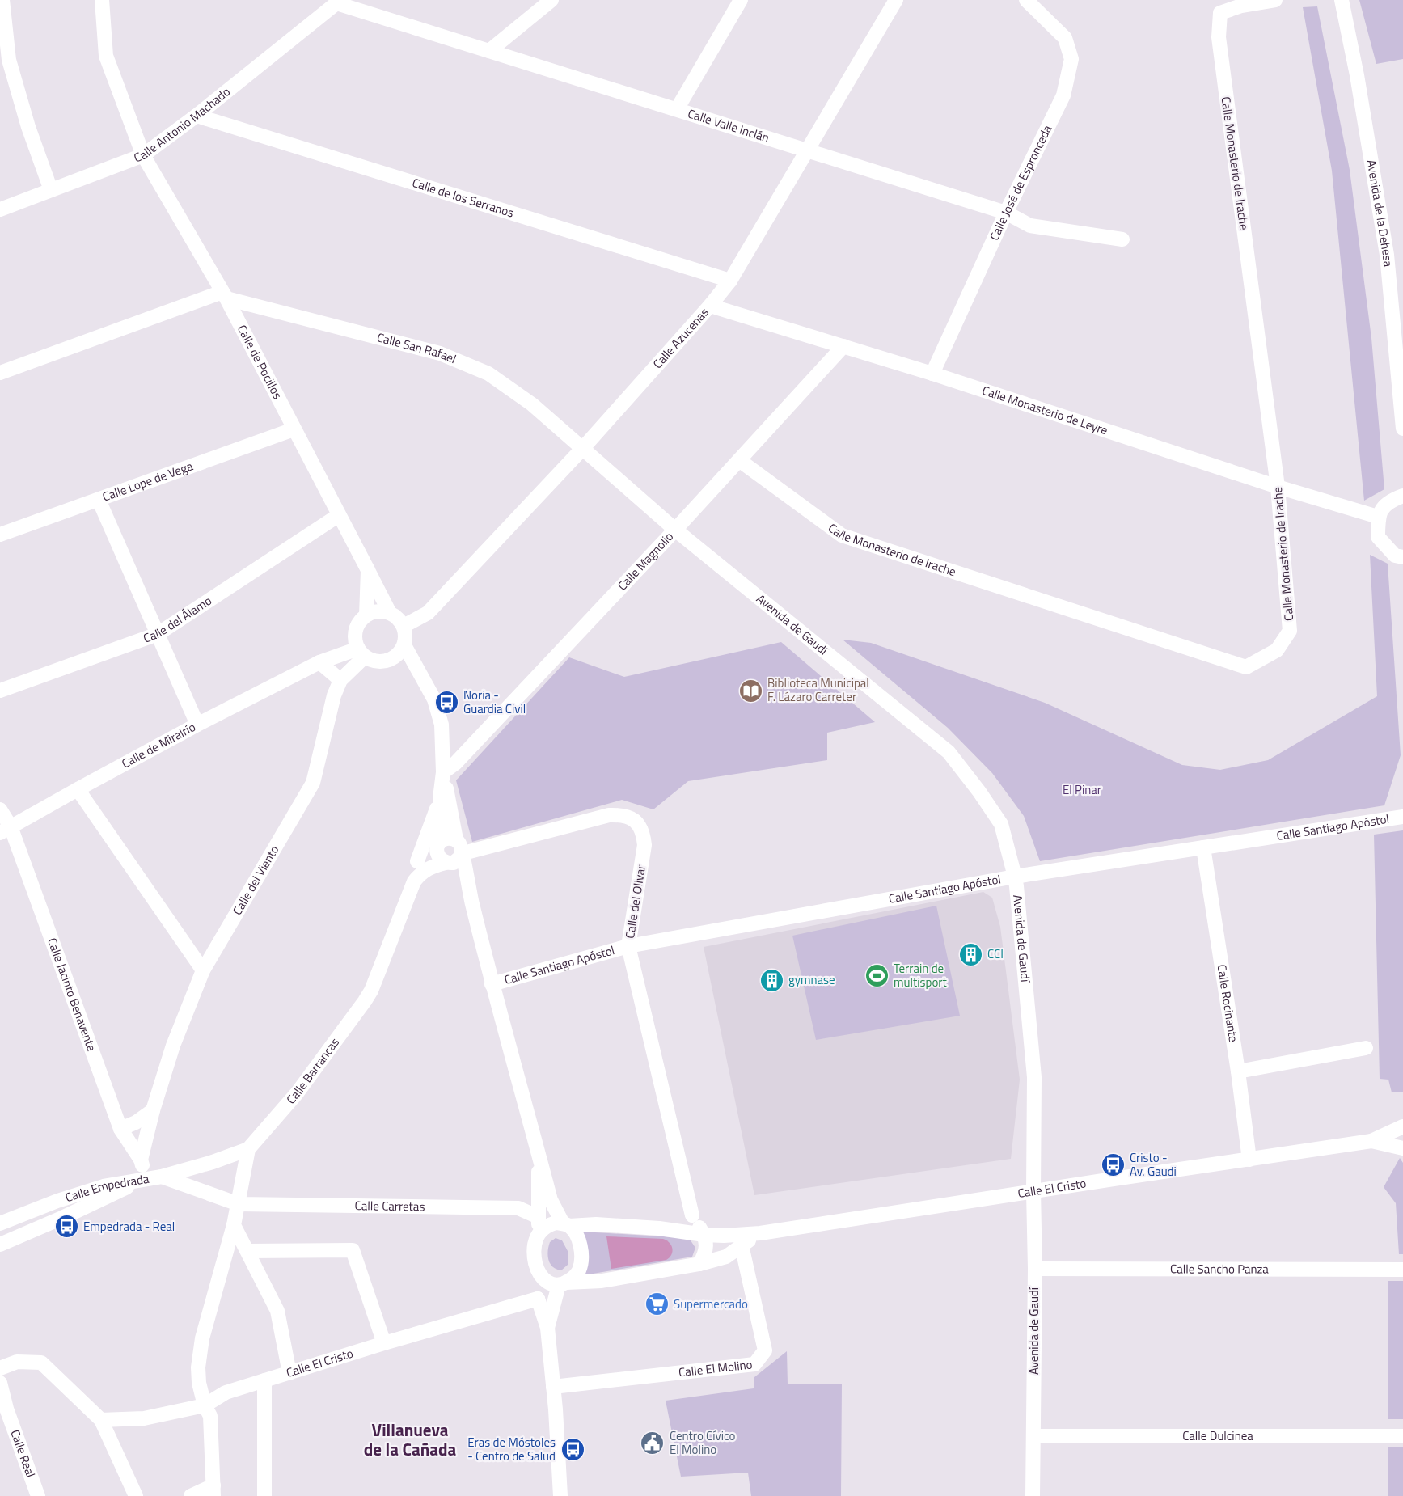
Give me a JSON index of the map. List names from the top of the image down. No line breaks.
{"streets":{"street":["Calle Antonio Machado","Calle Valle Inclán","Calle Monasterio de Irache","Calle José de Espronceda","Calle de los Serranos","Avenida de la Dehesa","Calle Azucenas","Calle San Rafael","Calle de Pocillos","Calle Monasterio de Leyre","Calle Lope de Vega","Calle Magnolio","Calle del Álamo","Avenida de Gaudí","Calle de Miralrío","Calle Santiago Apóstol","Calle del Viento","Calle del Olivar","Calle Jacinto Benavente","Calle Rocinante","Calle Barrancas","Calle El Cristo","Calle Empedrada","Calle Carretas","Calle Sancho Panza","Calle El Molino","Calle Dulcinea","Calle Real"]},"crossings":[["Calle Antonio Machado","Calle Valle Inclán"],["Calle Antonio Machado","Calle de los Serranos"],["Calle Antonio Machado","Calle de Pocillos"],["Calle Valle Inclán","Calle José de Espronceda"],["Calle Valle Inclán","Calle Azucenas"],["Calle Monasterio de Irache","Calle Monasterio de Leyre"],["Calle Monasterio de Irache","Calle Magnolio"],["Calle José de Espronceda","Calle Monasterio de Leyre"],["Calle de los Serranos","Calle Azucenas"],["Calle Azucenas","Calle San Rafael"],["Calle Azucenas","Calle de Pocillos"],["Calle Azucenas","Calle Monasterio de Leyre"],["Calle Azucenas","Calle de Miralrío"],["Calle Azucenas","Calle del Viento"],["Calle San Rafael","Calle de Pocillos"],["Calle San Rafael","Calle Magnolio"],["Calle San Rafael","Avenida de Gaudí"],["Calle de Pocillos","Calle Lope de Vega"],["Calle de Pocillos","Calle del Álamo"],["Calle de Pocillos","Calle de Miralrío"],["Calle de Pocillos","Calle del Viento"],["Calle Monasterio de Leyre","Calle Magnolio"],["Calle Magnolio","Avenida de Gaudí"],["Avenida de Gaudí","Calle Santiago Apóstol"],["Avenida de Gaudí","Calle El Cristo"],["Avenida de Gaudí","Calle Sancho Panza"],["Avenida de Gaudí","Calle Dulcinea"],["Calle de Miralrío","Calle del Viento"],["Calle de Miralrío","Calle Jacinto Benavente"],["Calle Santiago Apóstol","Calle del Olivar"],["Calle Santiago Apóstol","Calle Rocinante"],["Calle del Viento","Calle Jacinto Benavente"],["Calle del Olivar","Calle Barrancas"],["Calle del Olivar","Calle El Cristo"],["Calle Jacinto Benavente","Calle Barrancas"],["Calle Jacinto Benavente","Calle Empedrada"],["Calle Rocinante","Calle El Cristo"],["Calle Barrancas","Calle Empedrada"],["Calle El Cristo","Calle El Molino"]],"districts":["Villanueva de la Cañada"],"parks":["El Pinar"],"places":{"library":["Biblioteca Municipal F. Lázaro Carreter"],"bus stop":["Noria - Guardia Civil","Cristo - Av. Gaudi","Empedrada - Real","Eras de Móstoles - Centro de Salud"],"building":["CCI","gymnase"],"sports":["Terrain de multisport"],"supermarket":["Supermercado"],"public building":["Centro Cívico El Molino"]}}
